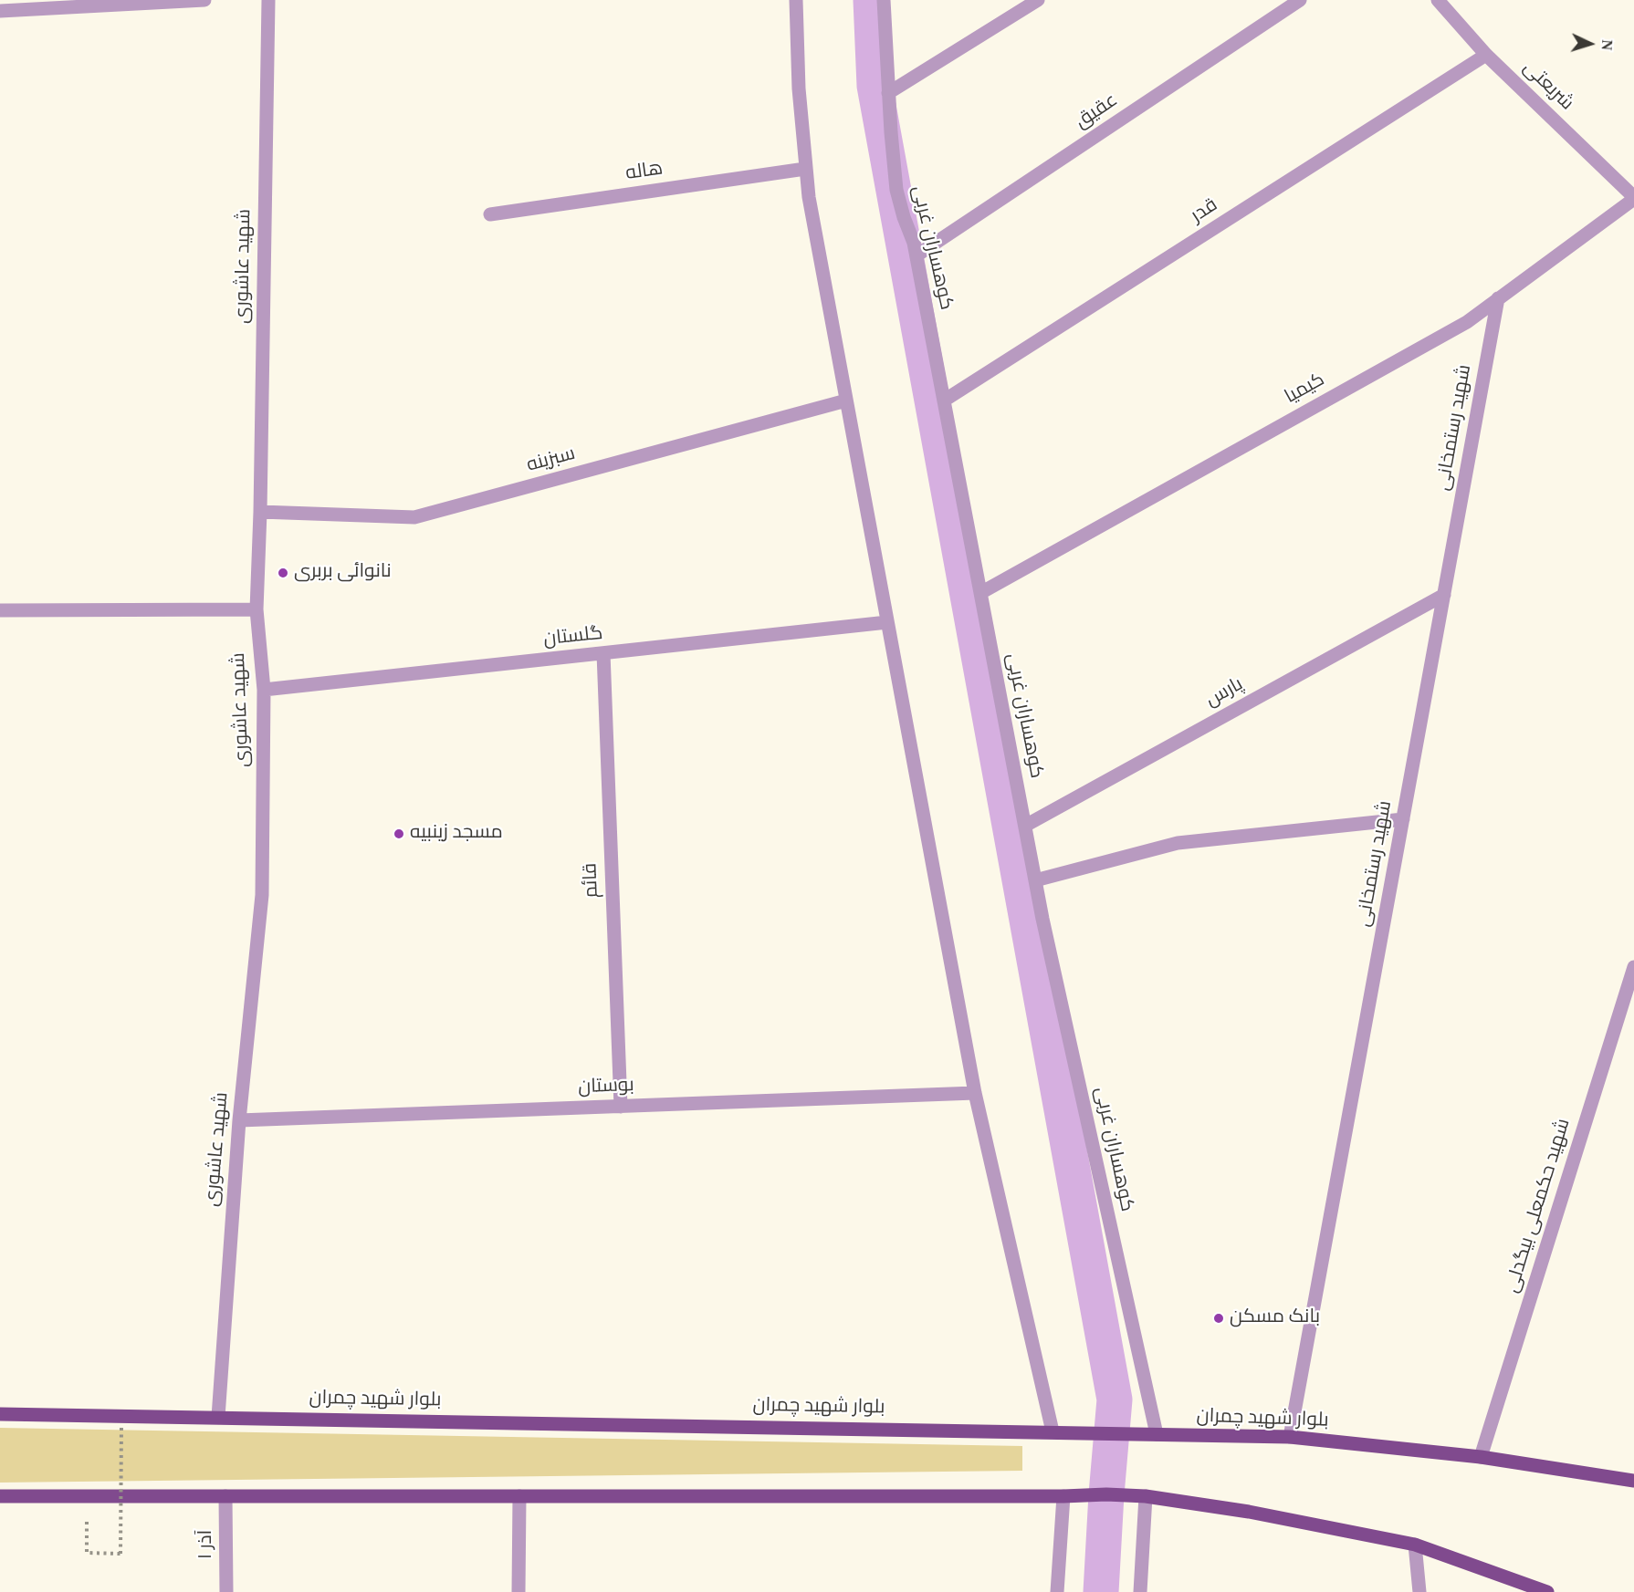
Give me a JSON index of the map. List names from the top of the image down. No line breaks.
{"streets":{"main road":["بلوار شهید چمران"],"street":["شریعتی","عقیق","هاله","قدر","کوهساران غربی","شهید عاشوری","کیمیا","شهید رستمخانی","سبزینه","گلستان","پارس","قائم","بوستان","شهید حکمعلی بیگدلی","آذر ۱"]},"crossings":[["شریعتی","قدر"],["شریعتی","کیمیا"],["عقیق","کوهساران غربی"],["قدر","کوهساران غربی"],["کوهساران غربی","کیمیا"],["کوهساران غربی","پارس"],["کوهساران غربی","بلوار شهید چمران"],["شهید عاشوری","سبزینه"],["شهید عاشوری","گلستان"],["شهید عاشوری","بوستان"],["شهید عاشوری","بلوار شهید چمران"],["کیمیا","شهید رستمخانی"],["شهید رستمخانی","پارس"],["شهید رستمخانی","بلوار شهید چمران"],["گلستان","قائم"],["قائم","بوستان"],["شهید حکمعلی بیگدلی","بلوار شهید چمران"]],"places":["نانوائی بربری","مسجد زینبیه","بانک مسکن"],"north":"right"}
